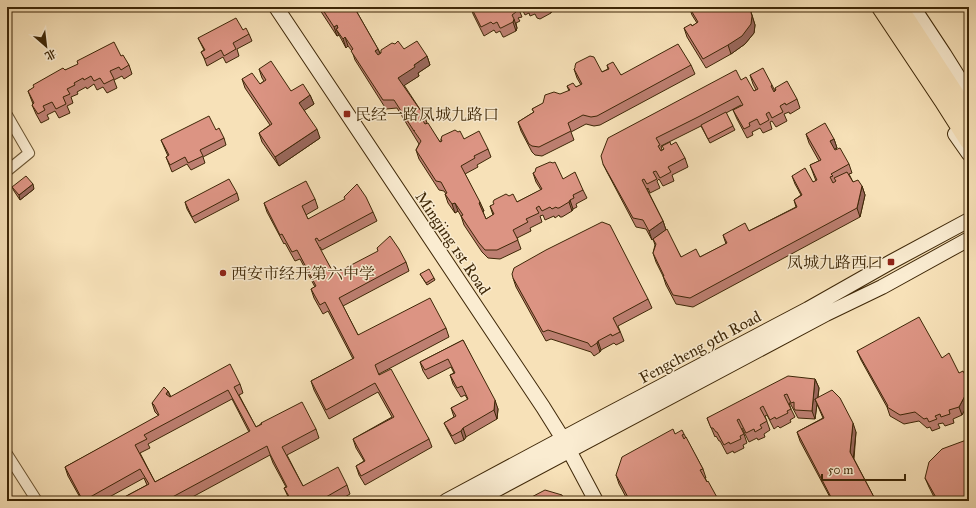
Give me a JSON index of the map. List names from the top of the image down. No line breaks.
{"streets":{"street":["Mingjing 1st Road","Fengcheng 9th Road"]},"crossings":[["Mingjing 1st Road","Fengcheng 9th Road"]],"places":{"transit":["民经一路凤城九路口","凤城九路西口"],"other":["西安市经开第六中学"]},"scale_bar":"50 m","north":"bottom right"}
